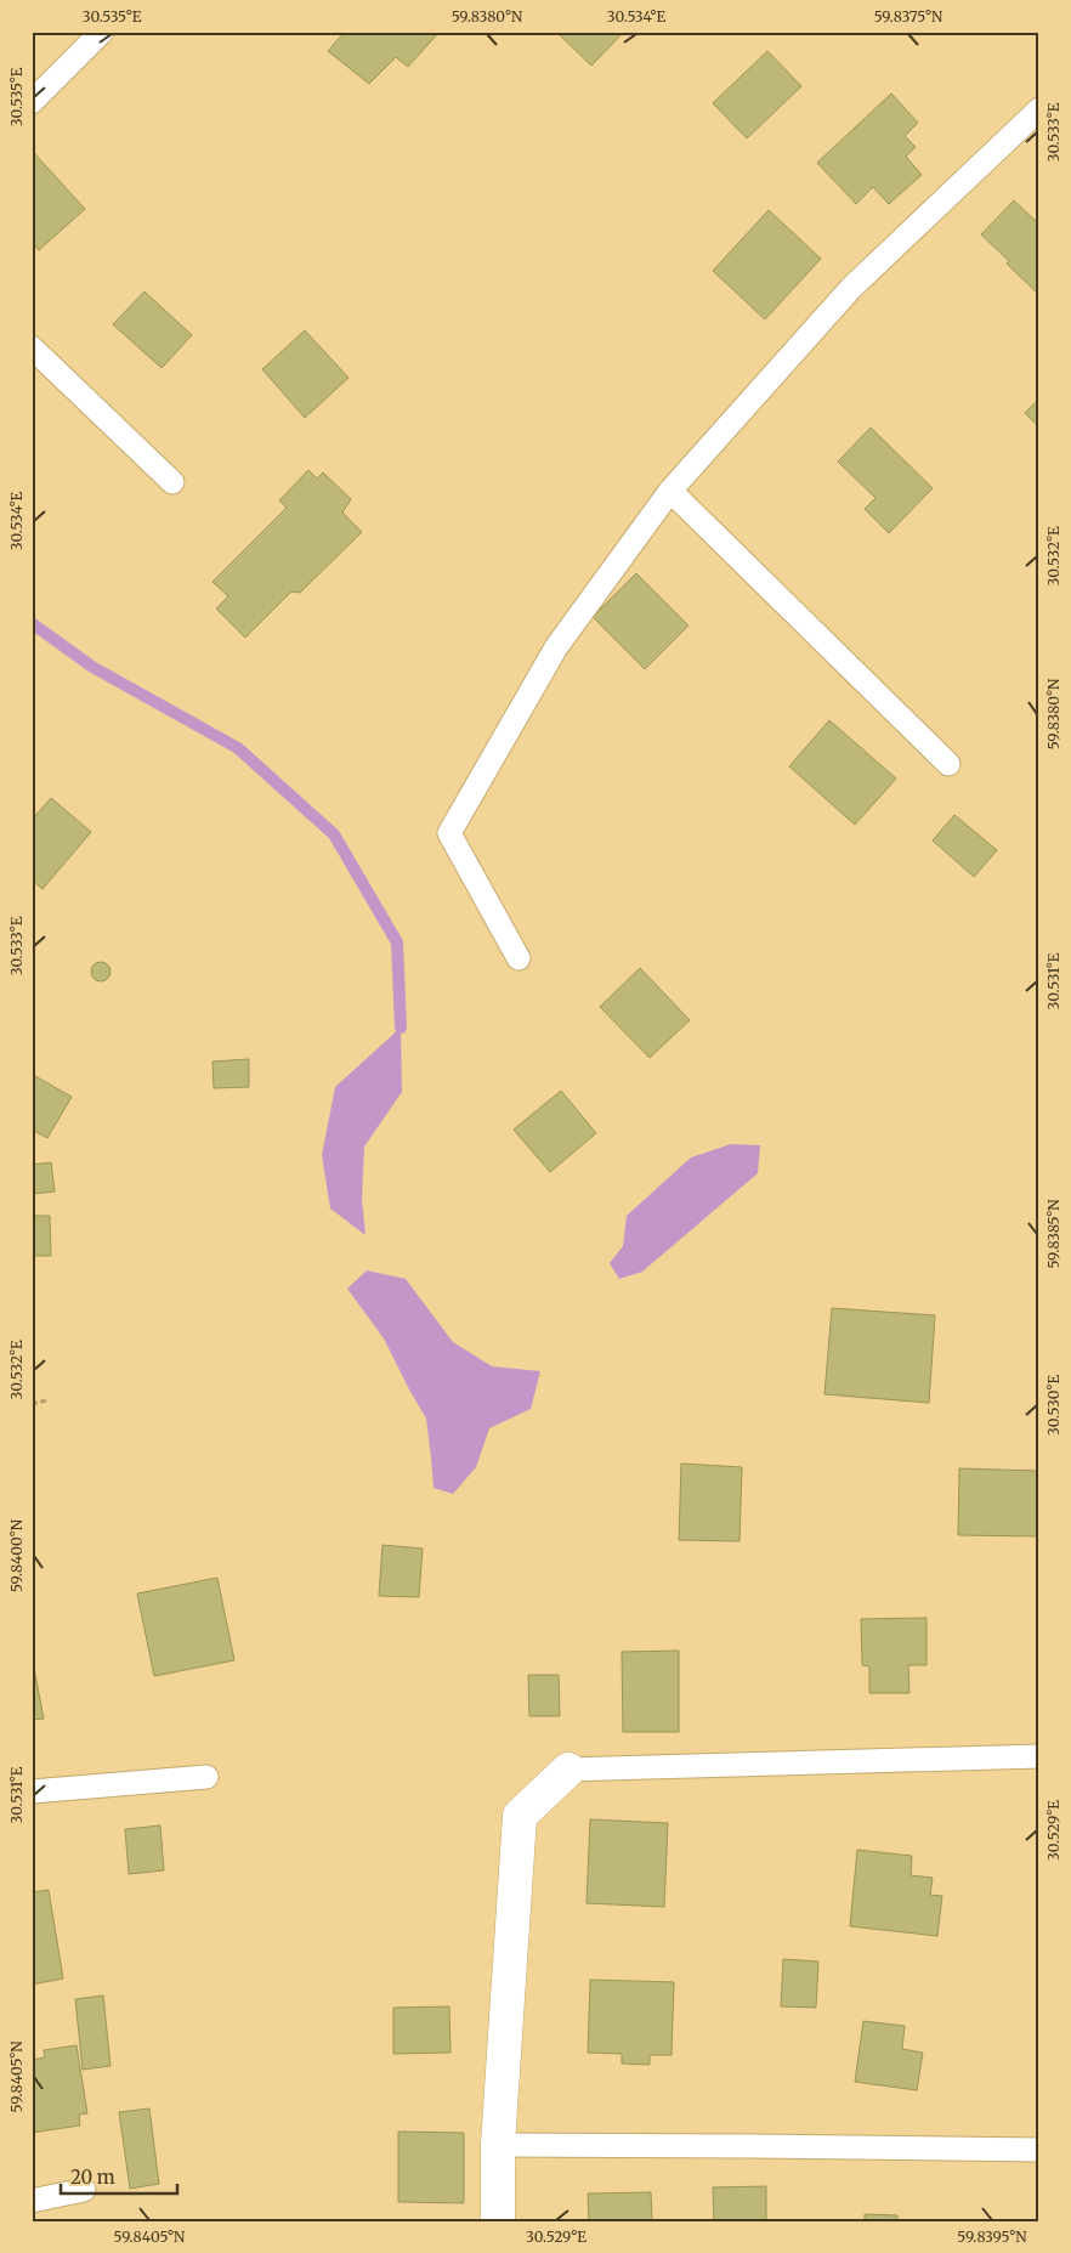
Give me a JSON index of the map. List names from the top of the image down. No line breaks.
{"scale_bar":"20 m","coordinates":["30.535°E","59.8380°N","30.534°E","59.8375°N","30.533°E","30.532°E","30.531°E","59.8385°N","30.530°E","59.8400°N","30.529°E","59.8405°N","59.8395°N"]}
